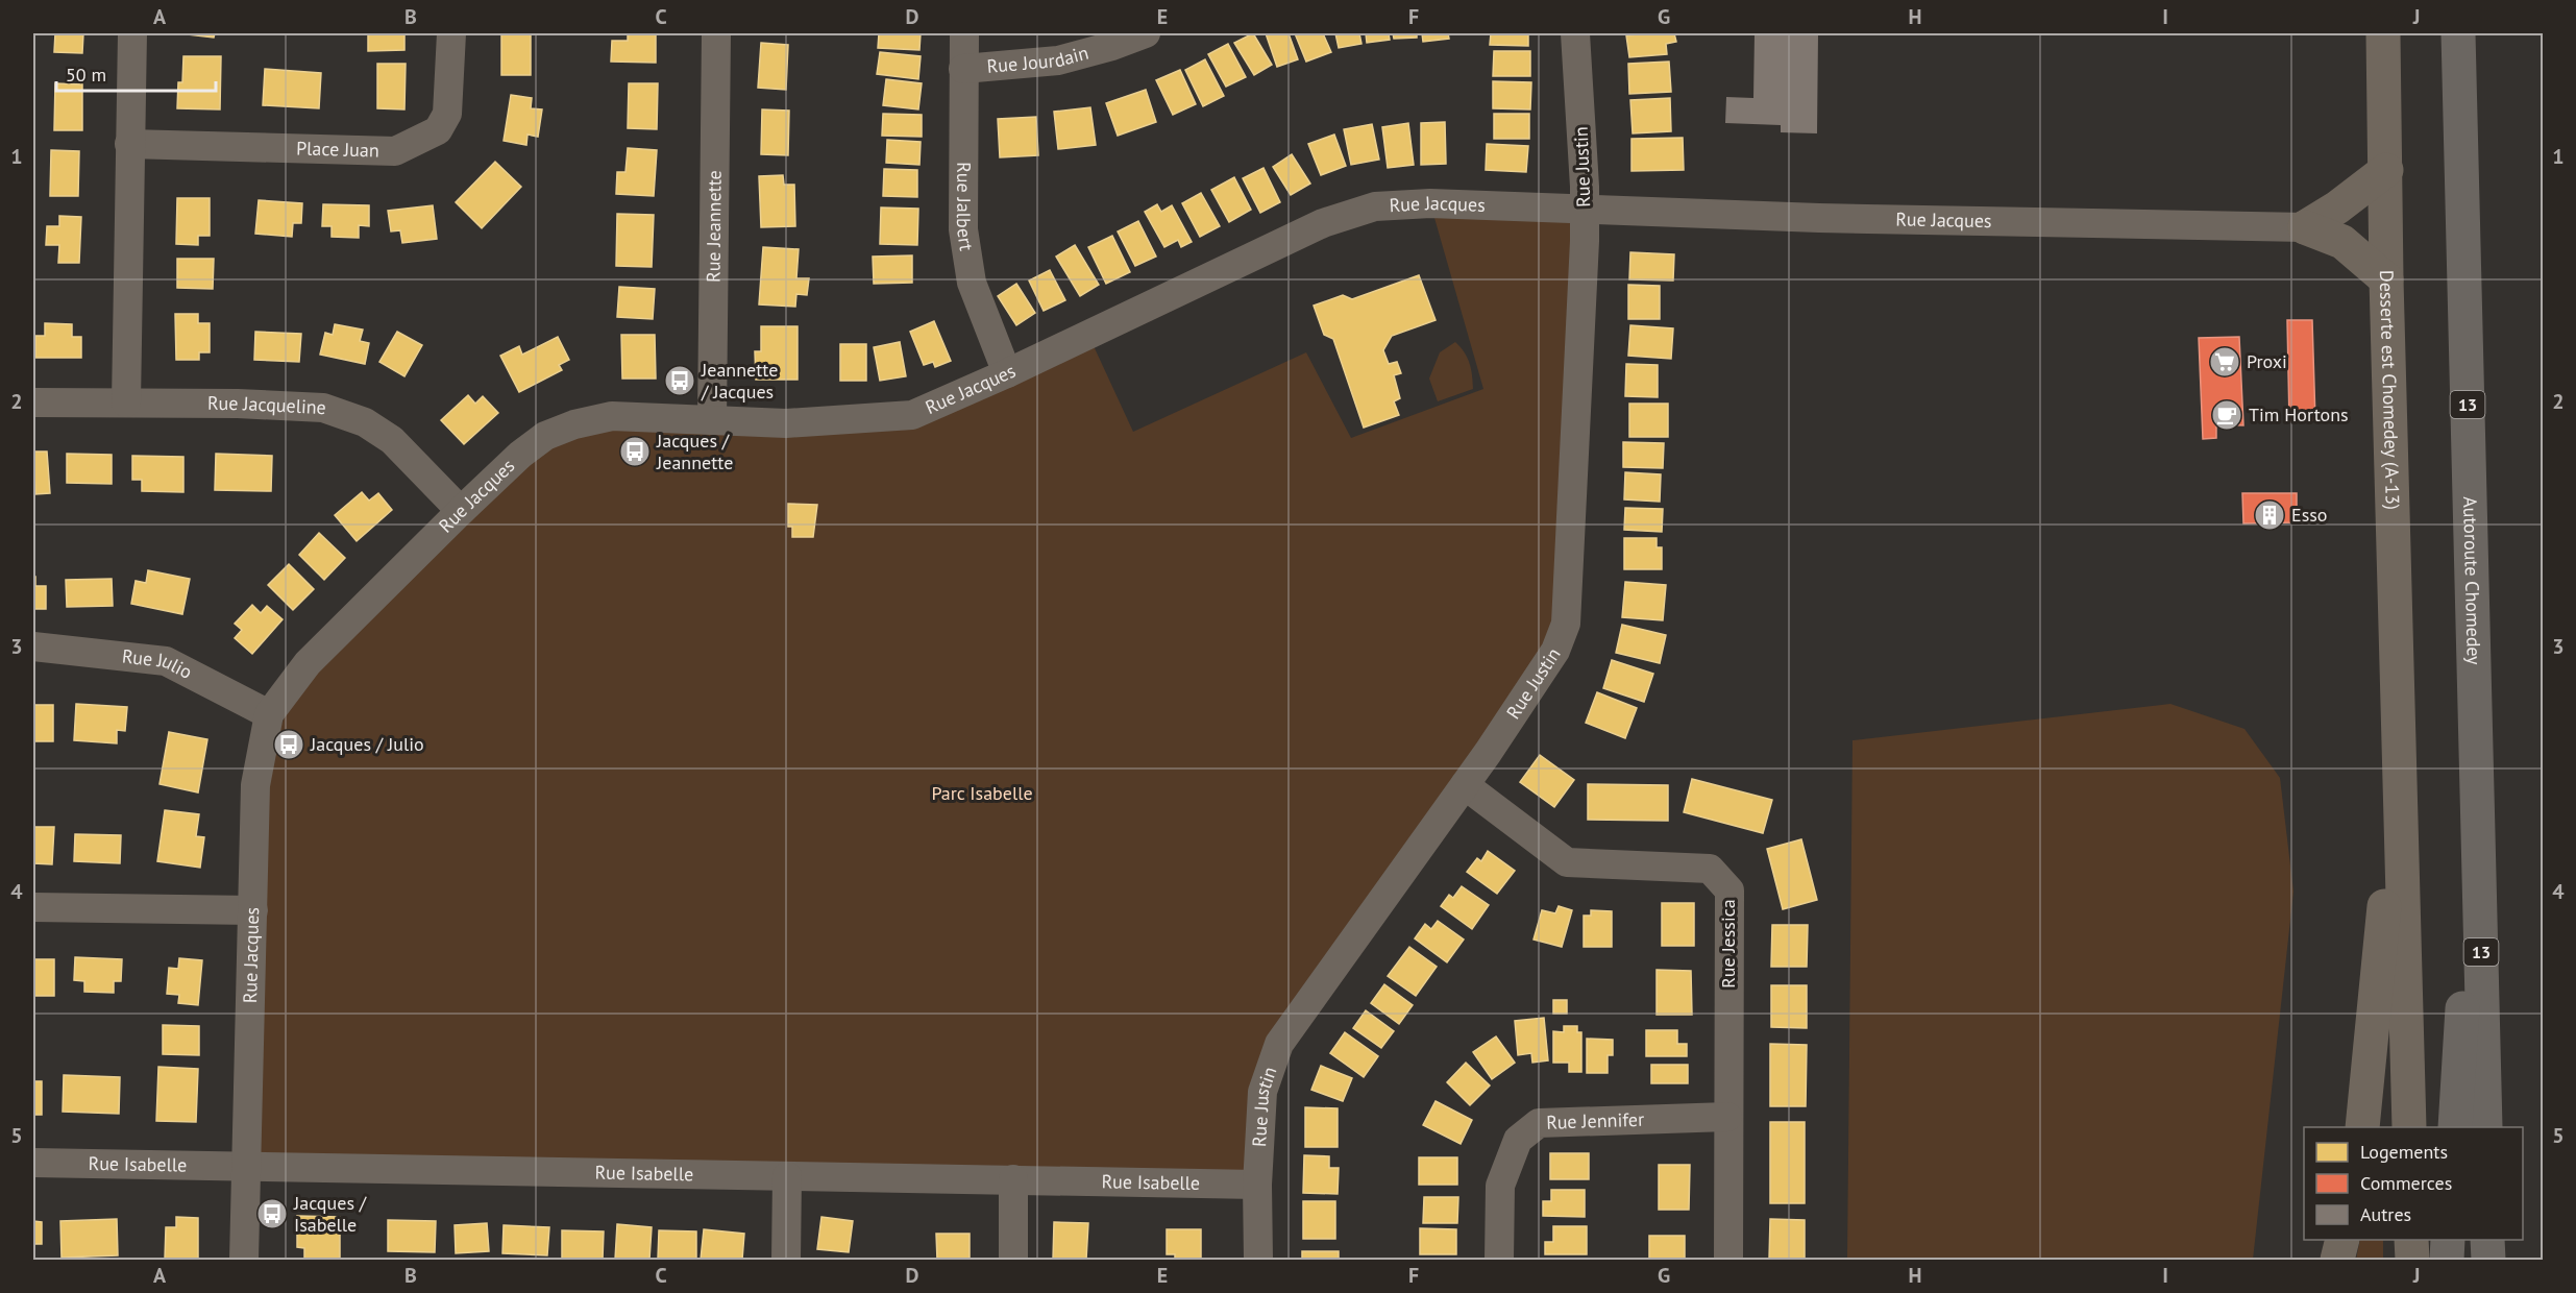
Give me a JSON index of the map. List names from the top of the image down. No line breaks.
{"streets":{"highway":["13","Autoroute Chomedey"],"main road":["Desserte est Chomedey (A-13)"],"street":["Rue Jourdain","Place Juan","Rue Justin","Rue Jacques","Rue Jalbert","Rue Jeannette","Rue Jacqueline","Rue Julio","Rue Jessica","Rue Jennifer","Rue Isabelle"]},"crossings":[["Rue Jourdain","Rue Jalbert"],["Rue Justin","Rue Jacques"],["Rue Justin","Rue Jessica"],["Rue Justin","Rue Isabelle"],["Rue Jacques","Rue Jalbert"],["Rue Jacques","Rue Jeannette"],["Rue Jacques","Rue Jacqueline"],["Rue Jacques","Rue Julio"],["Rue Jacques","Rue Isabelle"],["Rue Jessica","Rue Jennifer"]],"parks":["Parc Isabelle"],"places":{"supermarket":["Proxi"],"bus stop":["Jeannette / Jacques","Jacques / Jeannette","Jacques / Julio","Jacques / Isabelle"],"cafe":["Tim Hortons"],"building":["Esso"]},"legend":["Logements","Commerces","Autres"],"scale_bar":"50 m","grid":{"columns":["A","B","C","D","E","F","G","H","I","J"],"rows":["1","2","3","4","5"]}}
